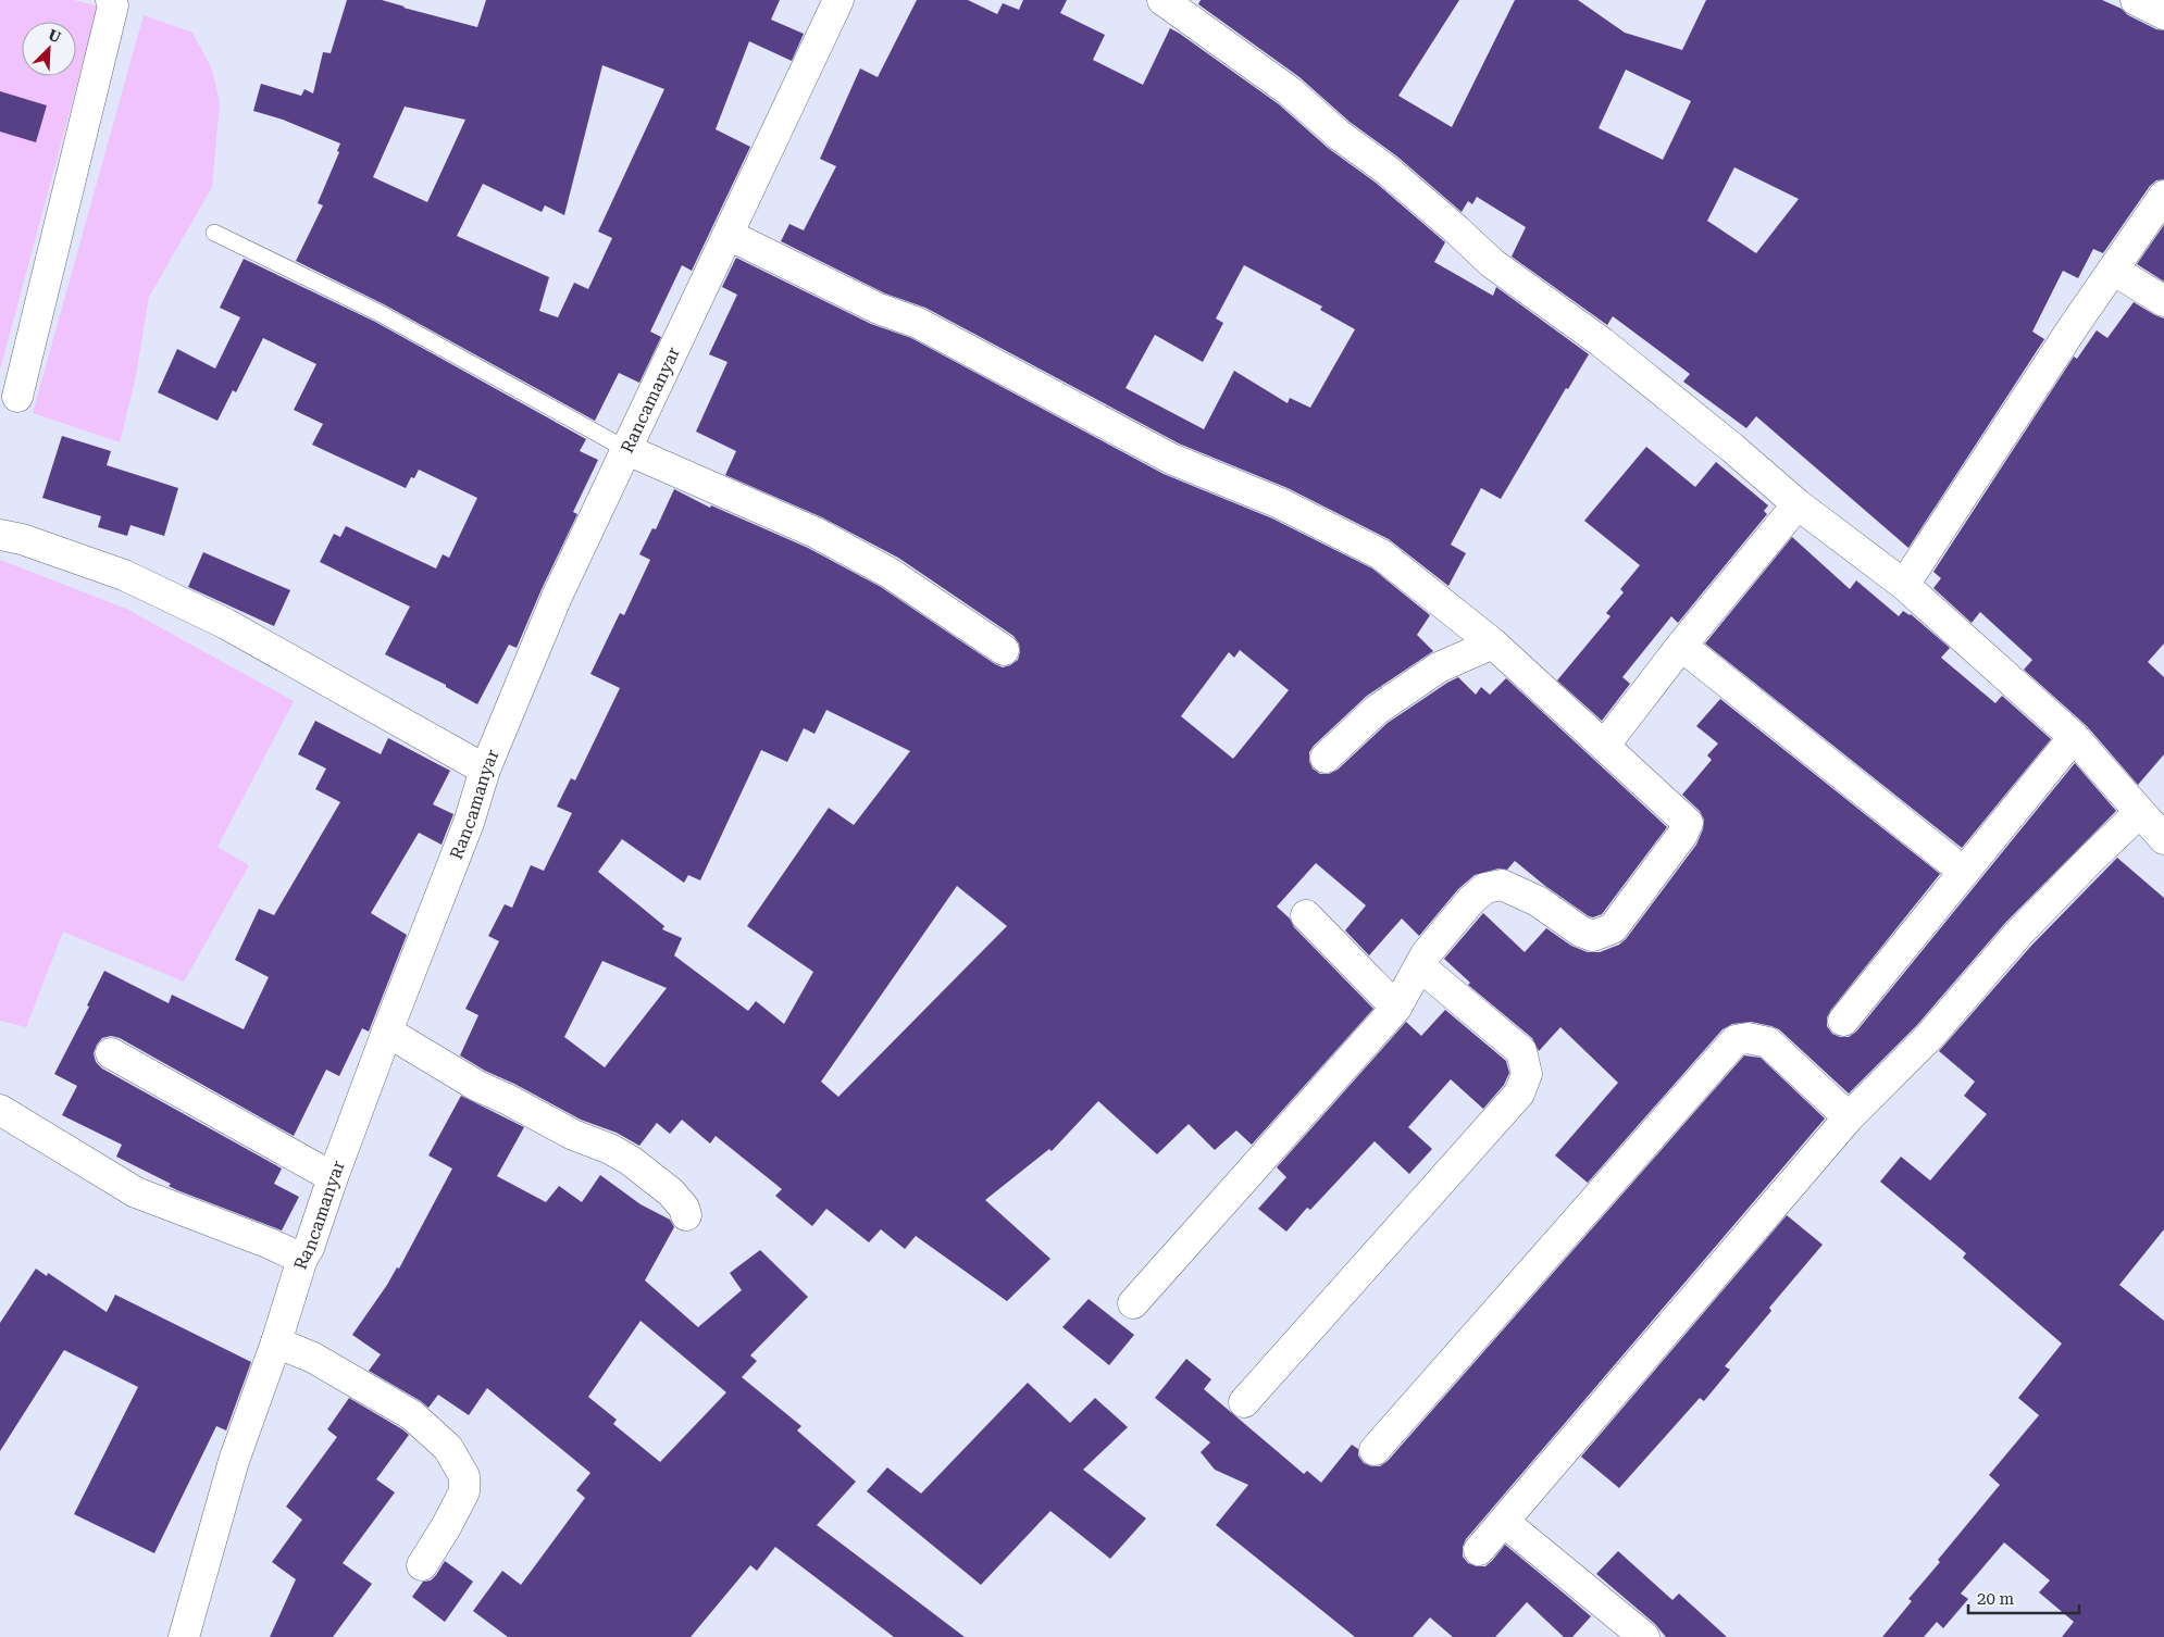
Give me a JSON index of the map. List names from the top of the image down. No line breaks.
{"streets":{"street":["Rancamanyar"]},"scale_bar":"20 m","north":"top right"}
